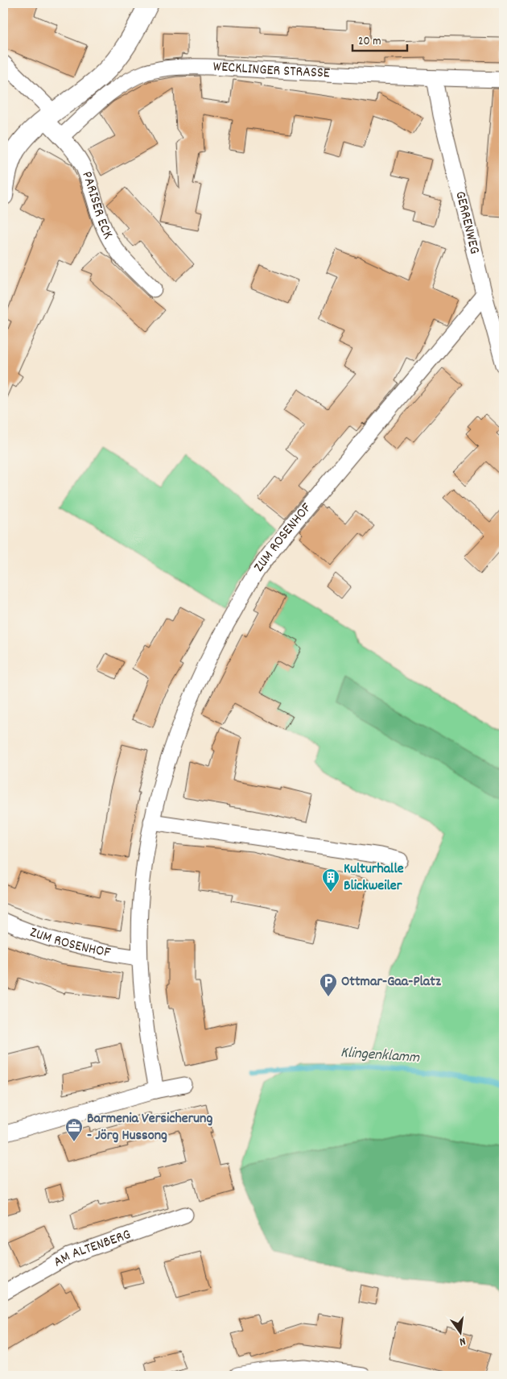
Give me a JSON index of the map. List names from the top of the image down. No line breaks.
{"streets":{"street":["WECKLINGER STRASSE","PARISER ECK","GERRENWEG","ZUM ROSENHOF","AM ALTENBERG"]},"crossings":[["WECKLINGER STRASSE","PARISER ECK"],["WECKLINGER STRASSE","GERRENWEG"],["GERRENWEG","ZUM ROSENHOF"]],"water":["Klingenklamm"],"places":{"building":["Kulturhalle Blickweiler"],"parking":["Ottmar-Gaa-Platz"],"office":["Barmenia Versicherung - Jörg Hussong"]},"scale_bar":"20 m","north":"bottom"}
